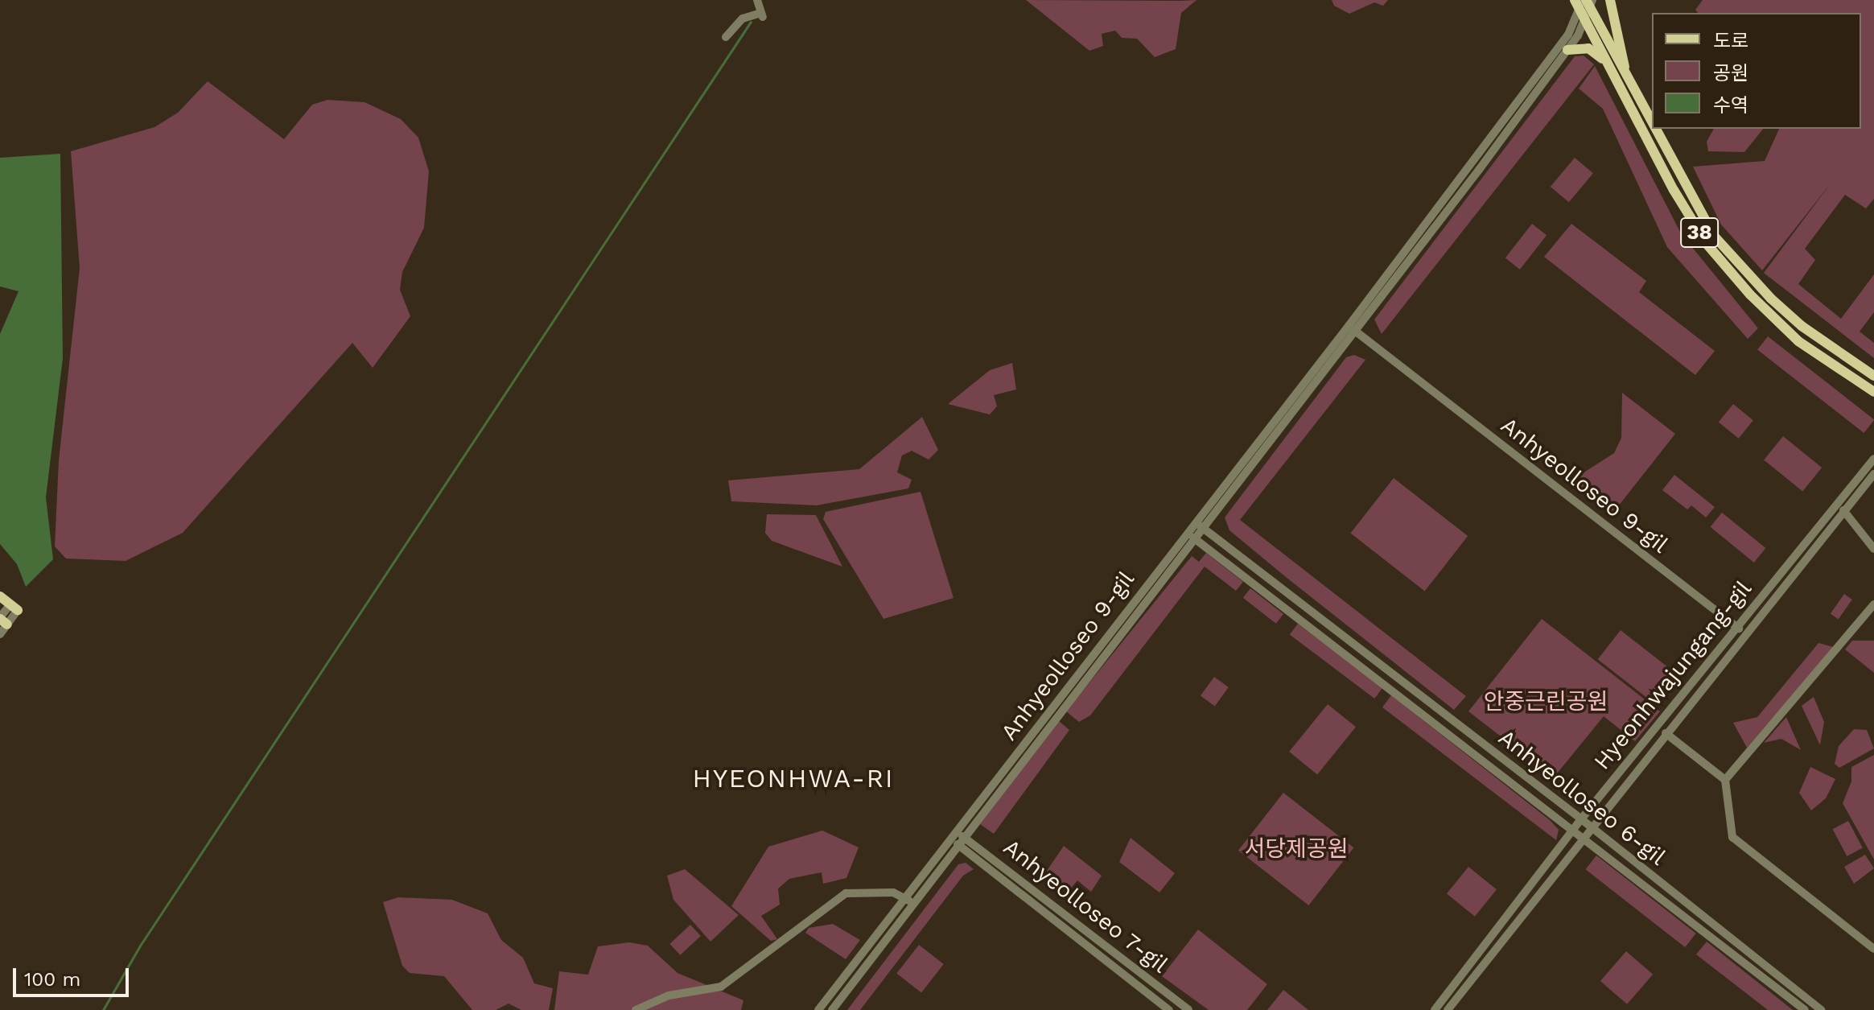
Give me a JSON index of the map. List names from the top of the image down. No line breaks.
{"streets":{"main road":["38"],"street":["Anhyeolloseo 9-gil","Hyeonhwajungang-gil","Anhyeolloseo 6-gil","Anhyeolloseo 7-gil"]},"crossings":[["38","Anhyeolloseo 9-gil"],["Anhyeolloseo 9-gil","Hyeonhwajungang-gil"],["Anhyeolloseo 9-gil","Anhyeolloseo 6-gil"],["Anhyeolloseo 9-gil","Anhyeolloseo 7-gil"],["Hyeonhwajungang-gil","Anhyeolloseo 6-gil"]],"districts":["HYEONHWA-RI"],"parks":["안중근린공원","서당제공원"],"legend":["도로","공원","수역"],"scale_bar":"100 m"}
